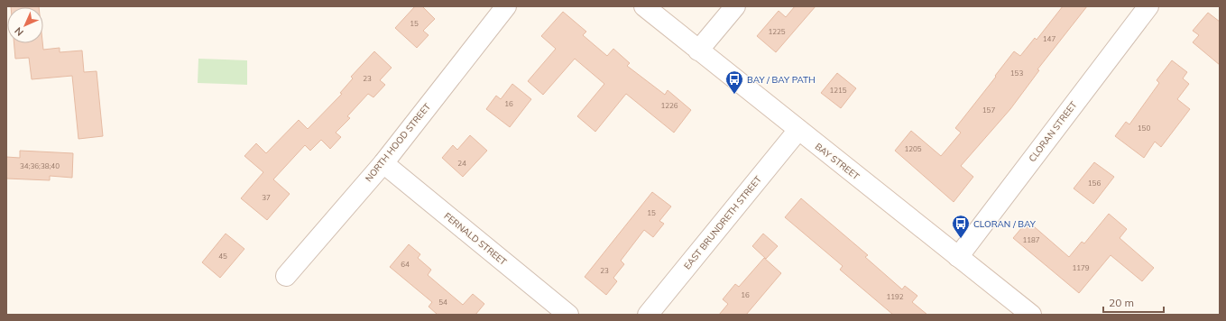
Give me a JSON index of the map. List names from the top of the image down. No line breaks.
{"streets":{"street":["CLORAN STREET","NORTH HOOD STREET","BAY STREET","EAST BRUNDRETH STREET","FERNALD STREET"]},"crossings":[["CLORAN STREET","BAY STREET"],["NORTH HOOD STREET","FERNALD STREET"],["BAY STREET","EAST BRUNDRETH STREET"]],"places":{"bus stop":["BAY / BAY PATH","CLORAN / BAY"]},"house_numbers":["15","1225","147","153","23","1215","16","1226","157","150","1205","24","34;36;38;40","156","37","15","1187","45","64","1179","23","16","1192","54"],"scale_bar":"20 m","north":"bottom left"}
